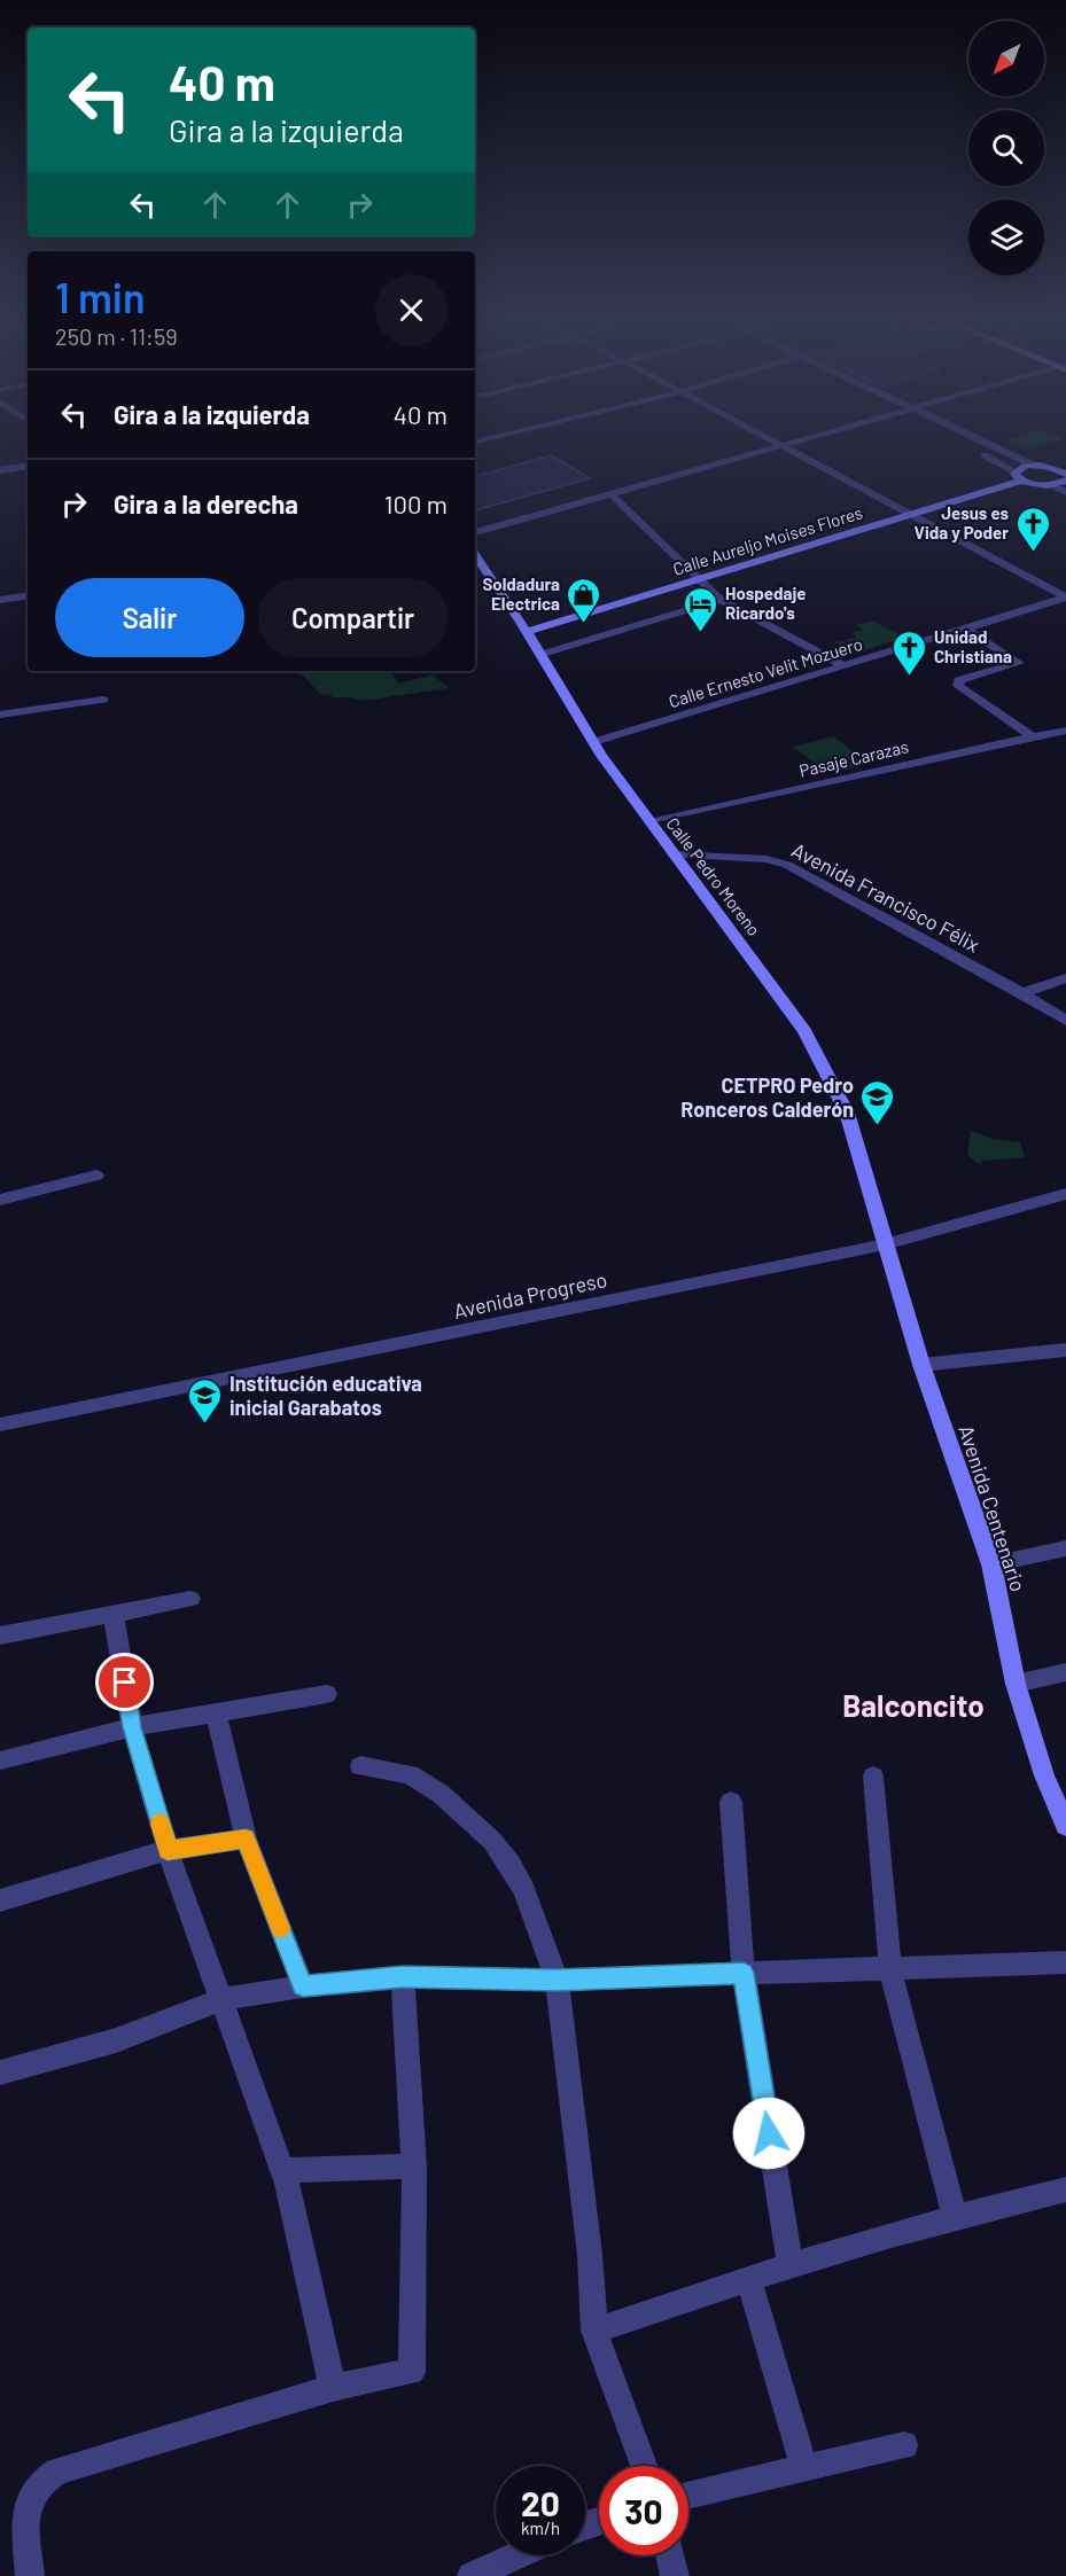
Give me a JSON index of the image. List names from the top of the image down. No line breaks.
{"streets":{"main road":["Calle Aureljo Moises Flores","Calle Pedro Moreno","Avenida Centenario"],"street":["Calle Ernesto Velit Mozuero","Pasaje Carazas","Avenida Francisco Félix","Avenida Progreso"]},"crossings":[["Calle Aureljo Moises Flores","Calle Pedro Moreno"],["Calle Ernesto Velit Mozuero","Calle Pedro Moreno"],["Pasaje Carazas","Calle Pedro Moreno"],["Calle Pedro Moreno","Avenida Francisco Félix"],["Calle Pedro Moreno","Avenida Progreso"],["Calle Pedro Moreno","Avenida Centenario"],["Avenida Progreso","Avenida Centenario"]],"districts":["Balconcito"],"places":{"church":["Jesus es Vida y Poder","Unidad Christiana"],"shop":["Soldadura Electrica"],"hotel":["Hospedaje Ricardo's"],"school or university":["CETPRO Pedro Ronceros Calderón","Institución educativa inicial Garabatos"]},"north":"bottom left","page":{"turn":["40 m","Gira a la izquierda"],"heading":["1 min","250 m · 11:59"],"list":[{"name":"Gira a la izquierda","value":"40 m"},{"name":"Gira a la derecha","value":"100 m"}],"buttons":["Salir","Compartir"],"speed":"20 km/h","limit":"30"}}
